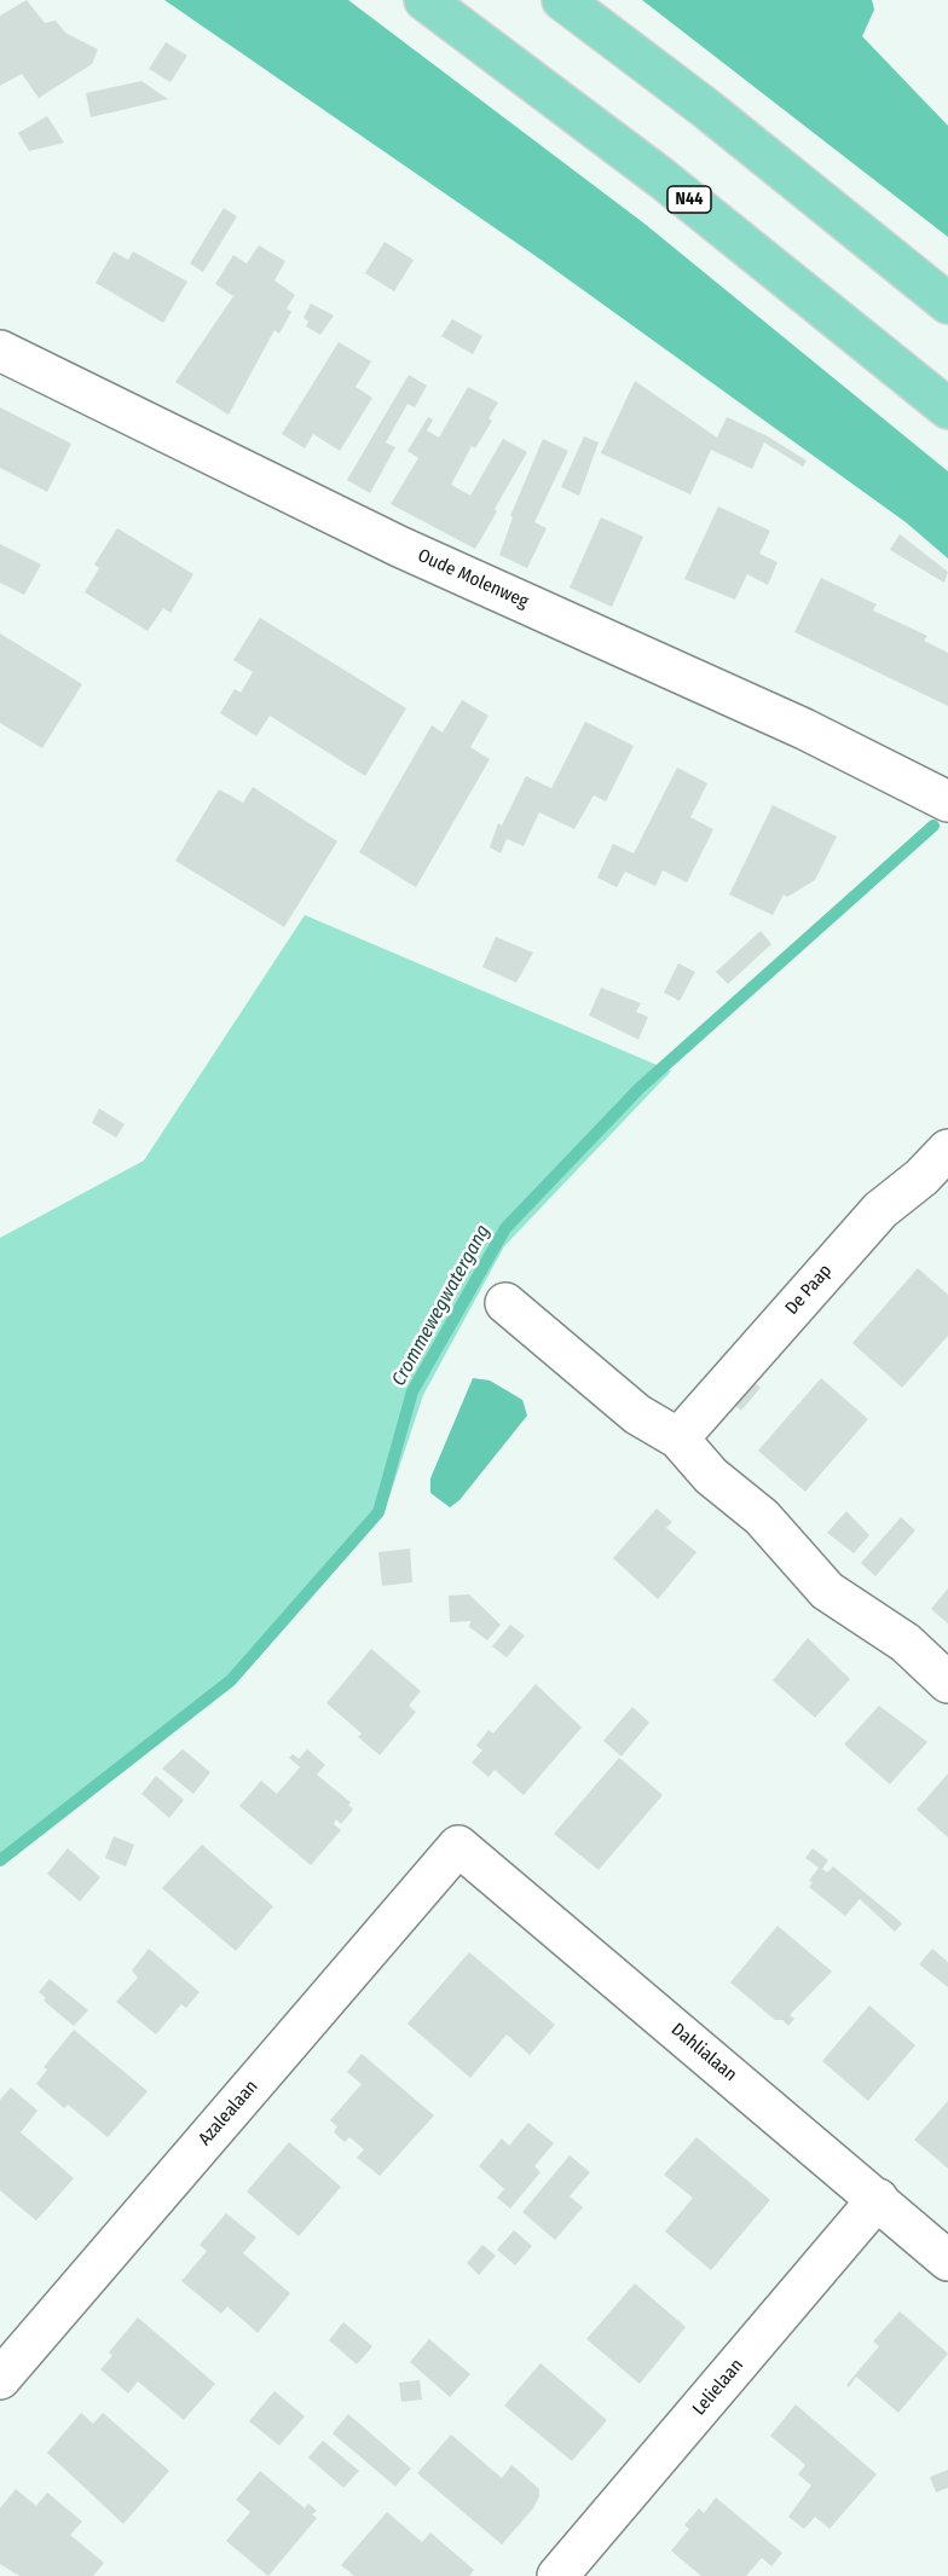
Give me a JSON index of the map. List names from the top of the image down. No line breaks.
{"streets":{"highway":["N44"],"street":["Oude Molenweg","De Paap","Dahlialaan","Azalealaan","Lelielaan"]},"crossings":[["Dahlialaan","Azalealaan"],["Dahlialaan","Lelielaan"]],"water":["Crommewegwatergang"]}
